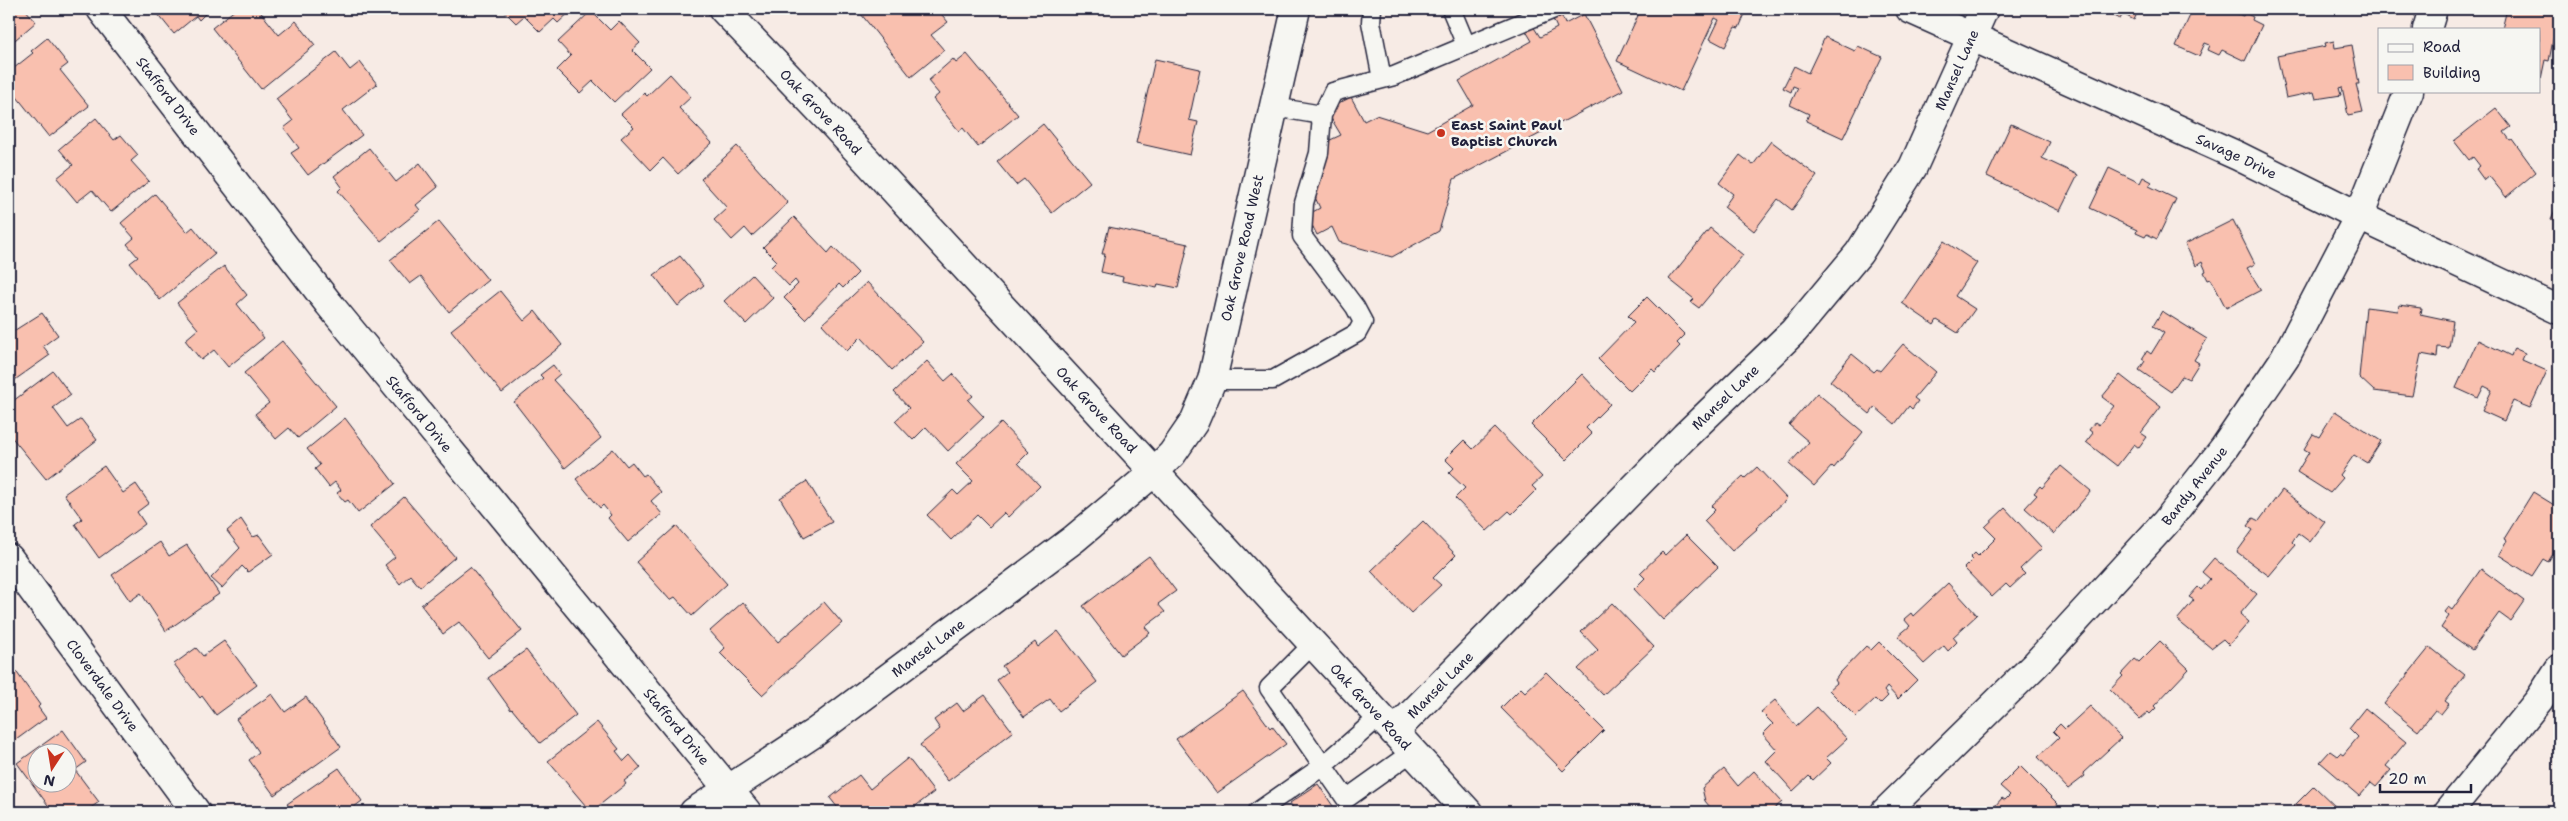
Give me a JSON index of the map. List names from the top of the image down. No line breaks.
{"streets":{"street":["Mansel Lane","Stafford Drive","Oak Grove Road","Savage Drive","Oak Grove Road West","Bandy Avenue","Cloverdale Drive"]},"crossings":[["Mansel Lane","Stafford Drive"],["Mansel Lane","Oak Grove Road"],["Mansel Lane","Savage Drive"],["Mansel Lane","Oak Grove Road West"],["Oak Grove Road","Oak Grove Road West"],["Savage Drive","Bandy Avenue"]],"places":["East Saint Paul Baptist Church"],"legend":["Road","Building"],"scale_bar":"20 m","north":"bottom"}
